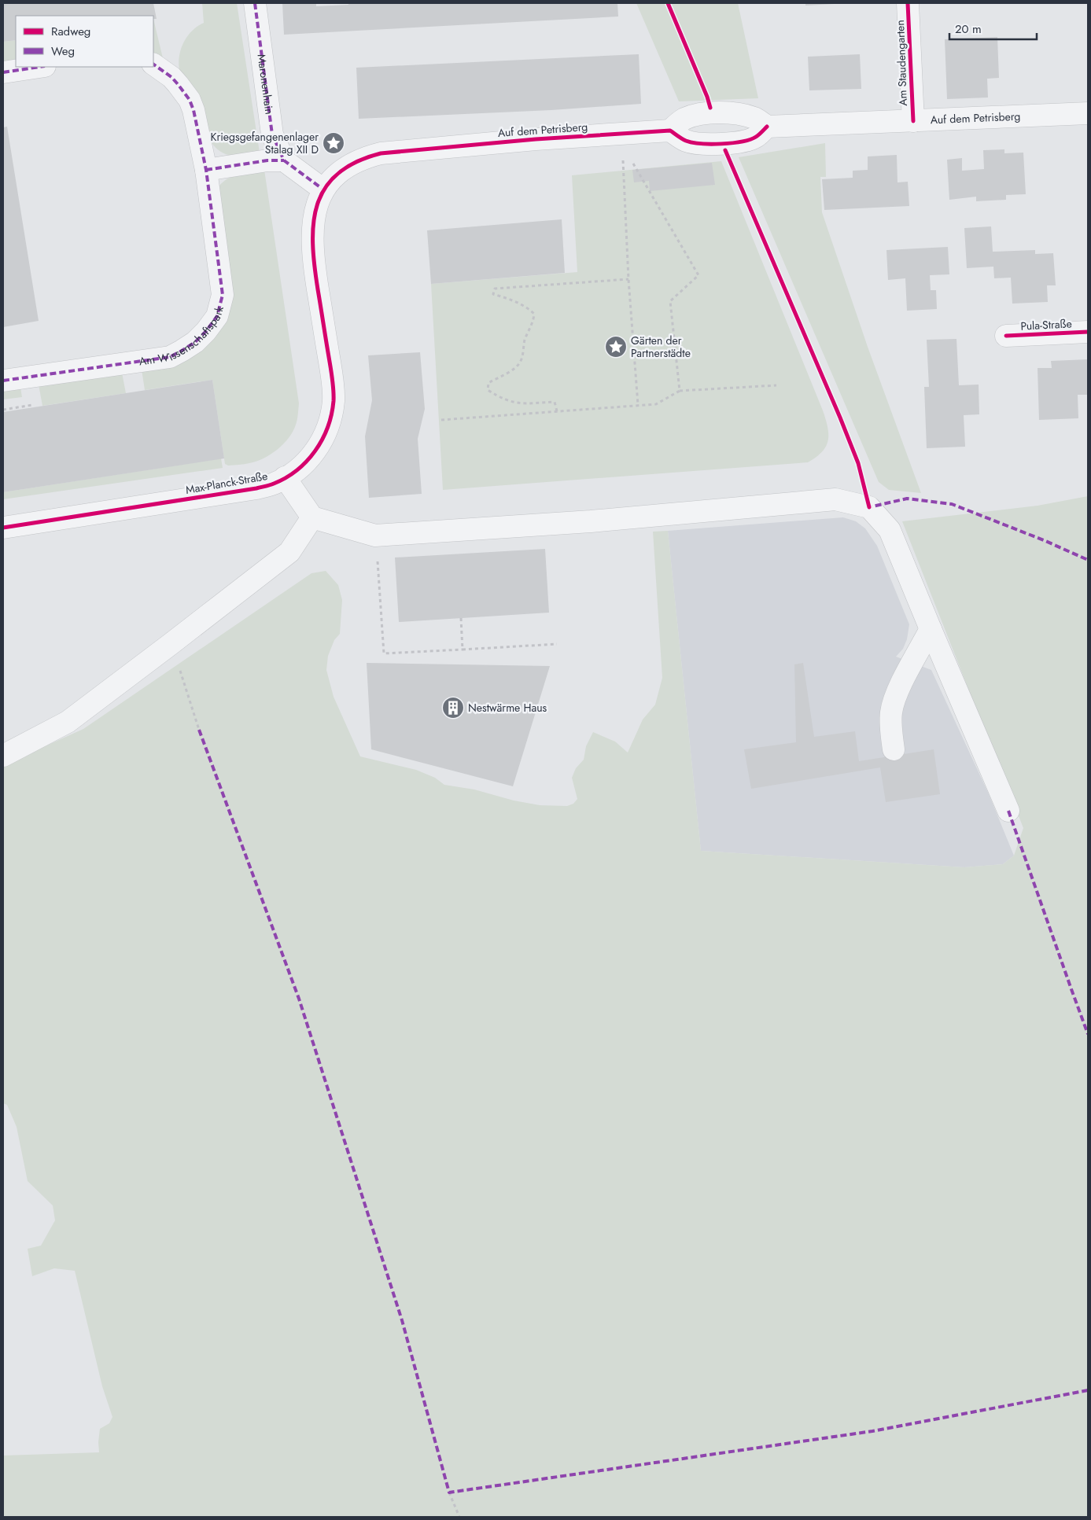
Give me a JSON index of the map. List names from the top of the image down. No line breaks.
{"streets":{"street":["Am Staudengarten","Maronenhain","Auf dem Petrisberg","Pula-Straße","Am Wissenschaftspark","Max-Planck-Straße"]},"crossings":[["Am Staudengarten","Auf dem Petrisberg"],["Maronenhain","Auf dem Petrisberg"],["Maronenhain","Max-Planck-Straße"],["Auf dem Petrisberg","Max-Planck-Straße"]],"places":{"place":["Kriegsgefangenenlager Stalag XII D","Gärten der Partnerstädte"],"building":["Nestwärme Haus"]},"legend":["Radweg","Weg"],"scale_bar":"20 m"}
